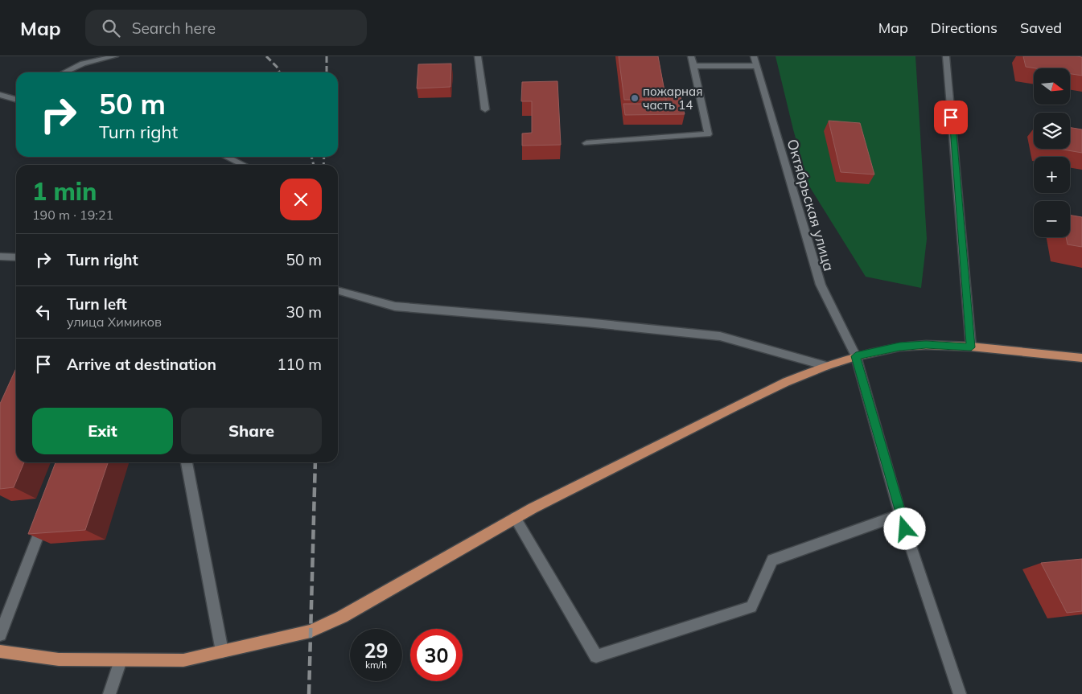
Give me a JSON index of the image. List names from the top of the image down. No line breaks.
{"streets":{"street":["Октябрьская улица"]},"places":["пожарная часть 14"],"north":"right","page":{"header":"Map","search":"Search here","nav":["Map","Directions","Saved"],"map_buttons":["+","−"],"turn":["50 m","Turn right"],"heading":["1 min","190 m · 19:21"],"list":[{"name":"Turn right","value":"50 m"},{"name":"Turn left","note":"улица Химиков","value":"30 m"},{"name":"Arrive at destination","value":"110 m"}],"buttons":["Exit","Share"],"speed":"29 km/h","limit":"30"}}
